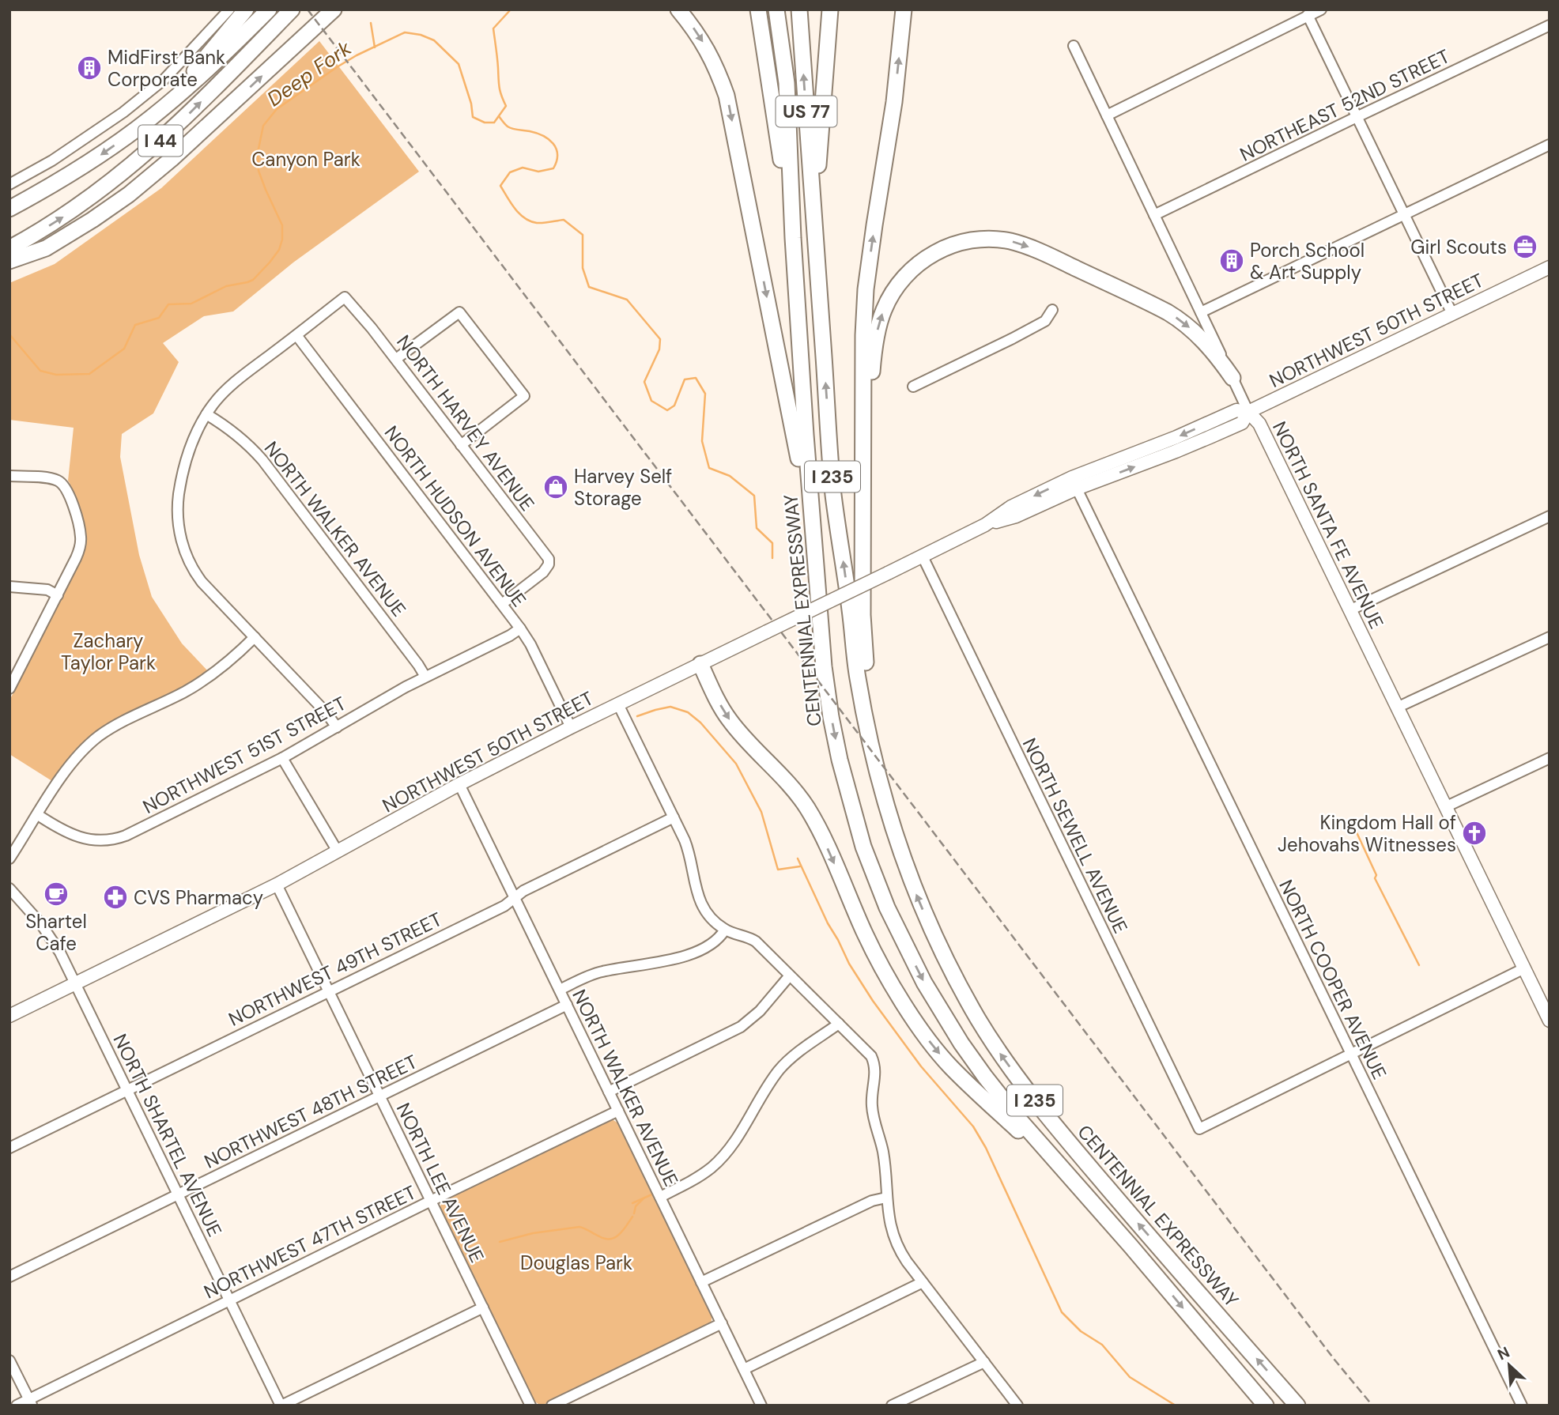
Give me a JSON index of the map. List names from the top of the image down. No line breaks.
{"streets":{"highway":["US 77","I 44","I 235","CENTENNIAL EXPRESSWAY"],"main road":["NORTHWEST 50TH STREET","NORTH SANTA FE AVENUE"],"street":["NORTHEAST 52ND STREET","NORTH HARVEY AVENUE","NORTH HUDSON AVENUE","NORTH WALKER AVENUE","NORTHWEST 51ST STREET","NORTH SEWELL AVENUE","NORTHWEST 49TH STREET","NORTH COOPER AVENUE","NORTHWEST 48TH STREET","NORTH SHARTEL AVENUE","NORTH LEE AVENUE","NORTHWEST 47TH STREET"]},"crossings":[["NORTHEAST 52ND STREET","NORTH SANTA FE AVENUE"],["US 77","CENTENNIAL EXPRESSWAY"],["NORTHWEST 50TH STREET","NORTH HUDSON AVENUE"],["NORTHWEST 50TH STREET","NORTH SANTA FE AVENUE"],["NORTHWEST 50TH STREET","NORTH WALKER AVENUE"],["NORTHWEST 50TH STREET","NORTH SEWELL AVENUE"],["NORTHWEST 50TH STREET","NORTH COOPER AVENUE"],["NORTHWEST 50TH STREET","NORTH SHARTEL AVENUE"],["NORTHWEST 50TH STREET","NORTH LEE AVENUE"],["NORTH HARVEY AVENUE","NORTH HUDSON AVENUE"],["NORTH HUDSON AVENUE","NORTHWEST 51ST STREET"],["NORTH WALKER AVENUE","NORTHWEST 51ST STREET"],["NORTH WALKER AVENUE","NORTHWEST 49TH STREET"],["NORTH WALKER AVENUE","NORTHWEST 48TH STREET"],["NORTH WALKER AVENUE","NORTHWEST 47TH STREET"],["NORTH SEWELL AVENUE","NORTH COOPER AVENUE"],["NORTHWEST 49TH STREET","NORTH SHARTEL AVENUE"],["NORTHWEST 49TH STREET","NORTH LEE AVENUE"],["NORTHWEST 48TH STREET","NORTH SHARTEL AVENUE"],["NORTHWEST 48TH STREET","NORTH LEE AVENUE"],["NORTH SHARTEL AVENUE","NORTHWEST 47TH STREET"],["NORTH LEE AVENUE","NORTHWEST 47TH STREET"]],"water":["Deep Fork"],"parks":["Canyon Park","Zachary Taylor Park","Douglas Park"],"places":{"building":["MidFirst Bank Corporate","Porch School & Art Supply"],"office":["Girl Scouts"],"shop":["Harvey Self Storage"],"church":["Kingdom Hall of Jehovahs Witnesses"],"cafe":["Shartel Cafe"],"pharmacy":["CVS Pharmacy"]},"north":"top left"}
